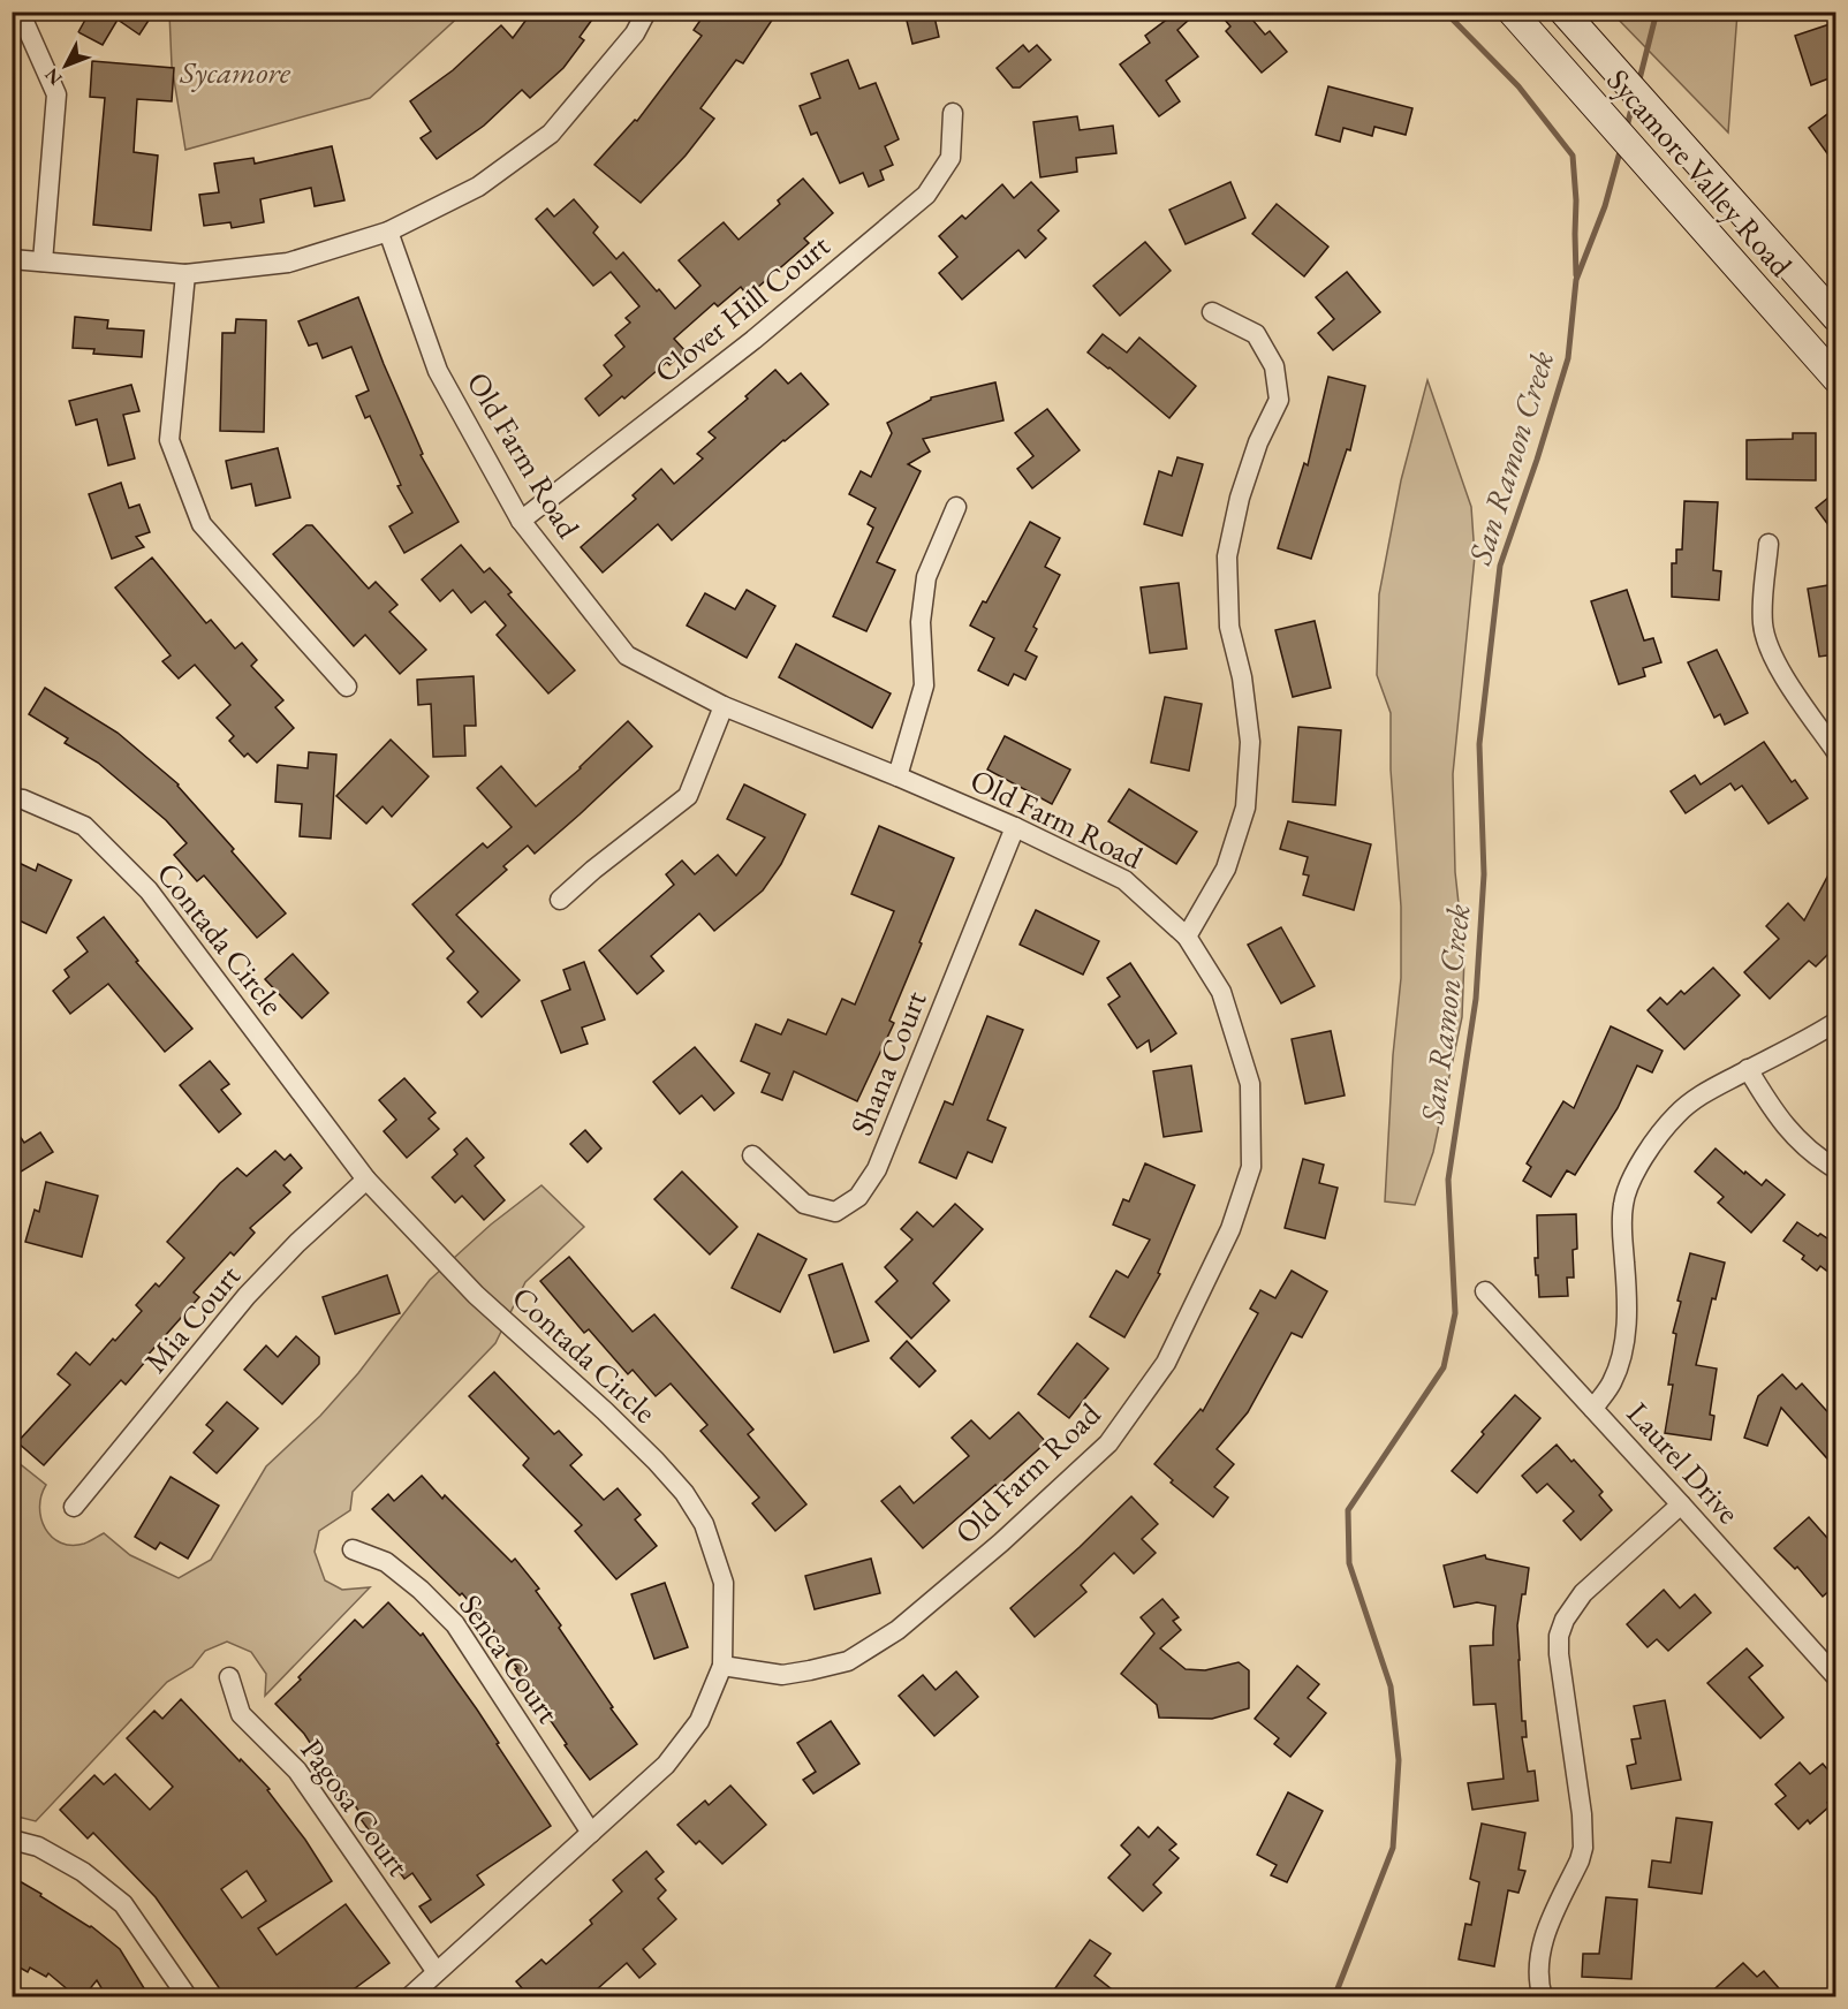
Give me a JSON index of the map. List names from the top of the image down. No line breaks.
{"streets":{"main road":["Sycamore Valley Road"],"street":["Clover Hill Court","Old Farm Road","Contada Circle","Shana Court","Mia Court","Laurel Drive","Senca Court","Pagosa Court"]},"crossings":[["Clover Hill Court","Old Farm Road"],["Old Farm Road","Contada Circle"],["Old Farm Road","Shana Court"],["Contada Circle","Mia Court"],["Contada Circle","Senca Court"],["Contada Circle","Pagosa Court"]],"water":["San Ramon Creek"],"parks":["Sycamore"],"north":"bottom left"}
